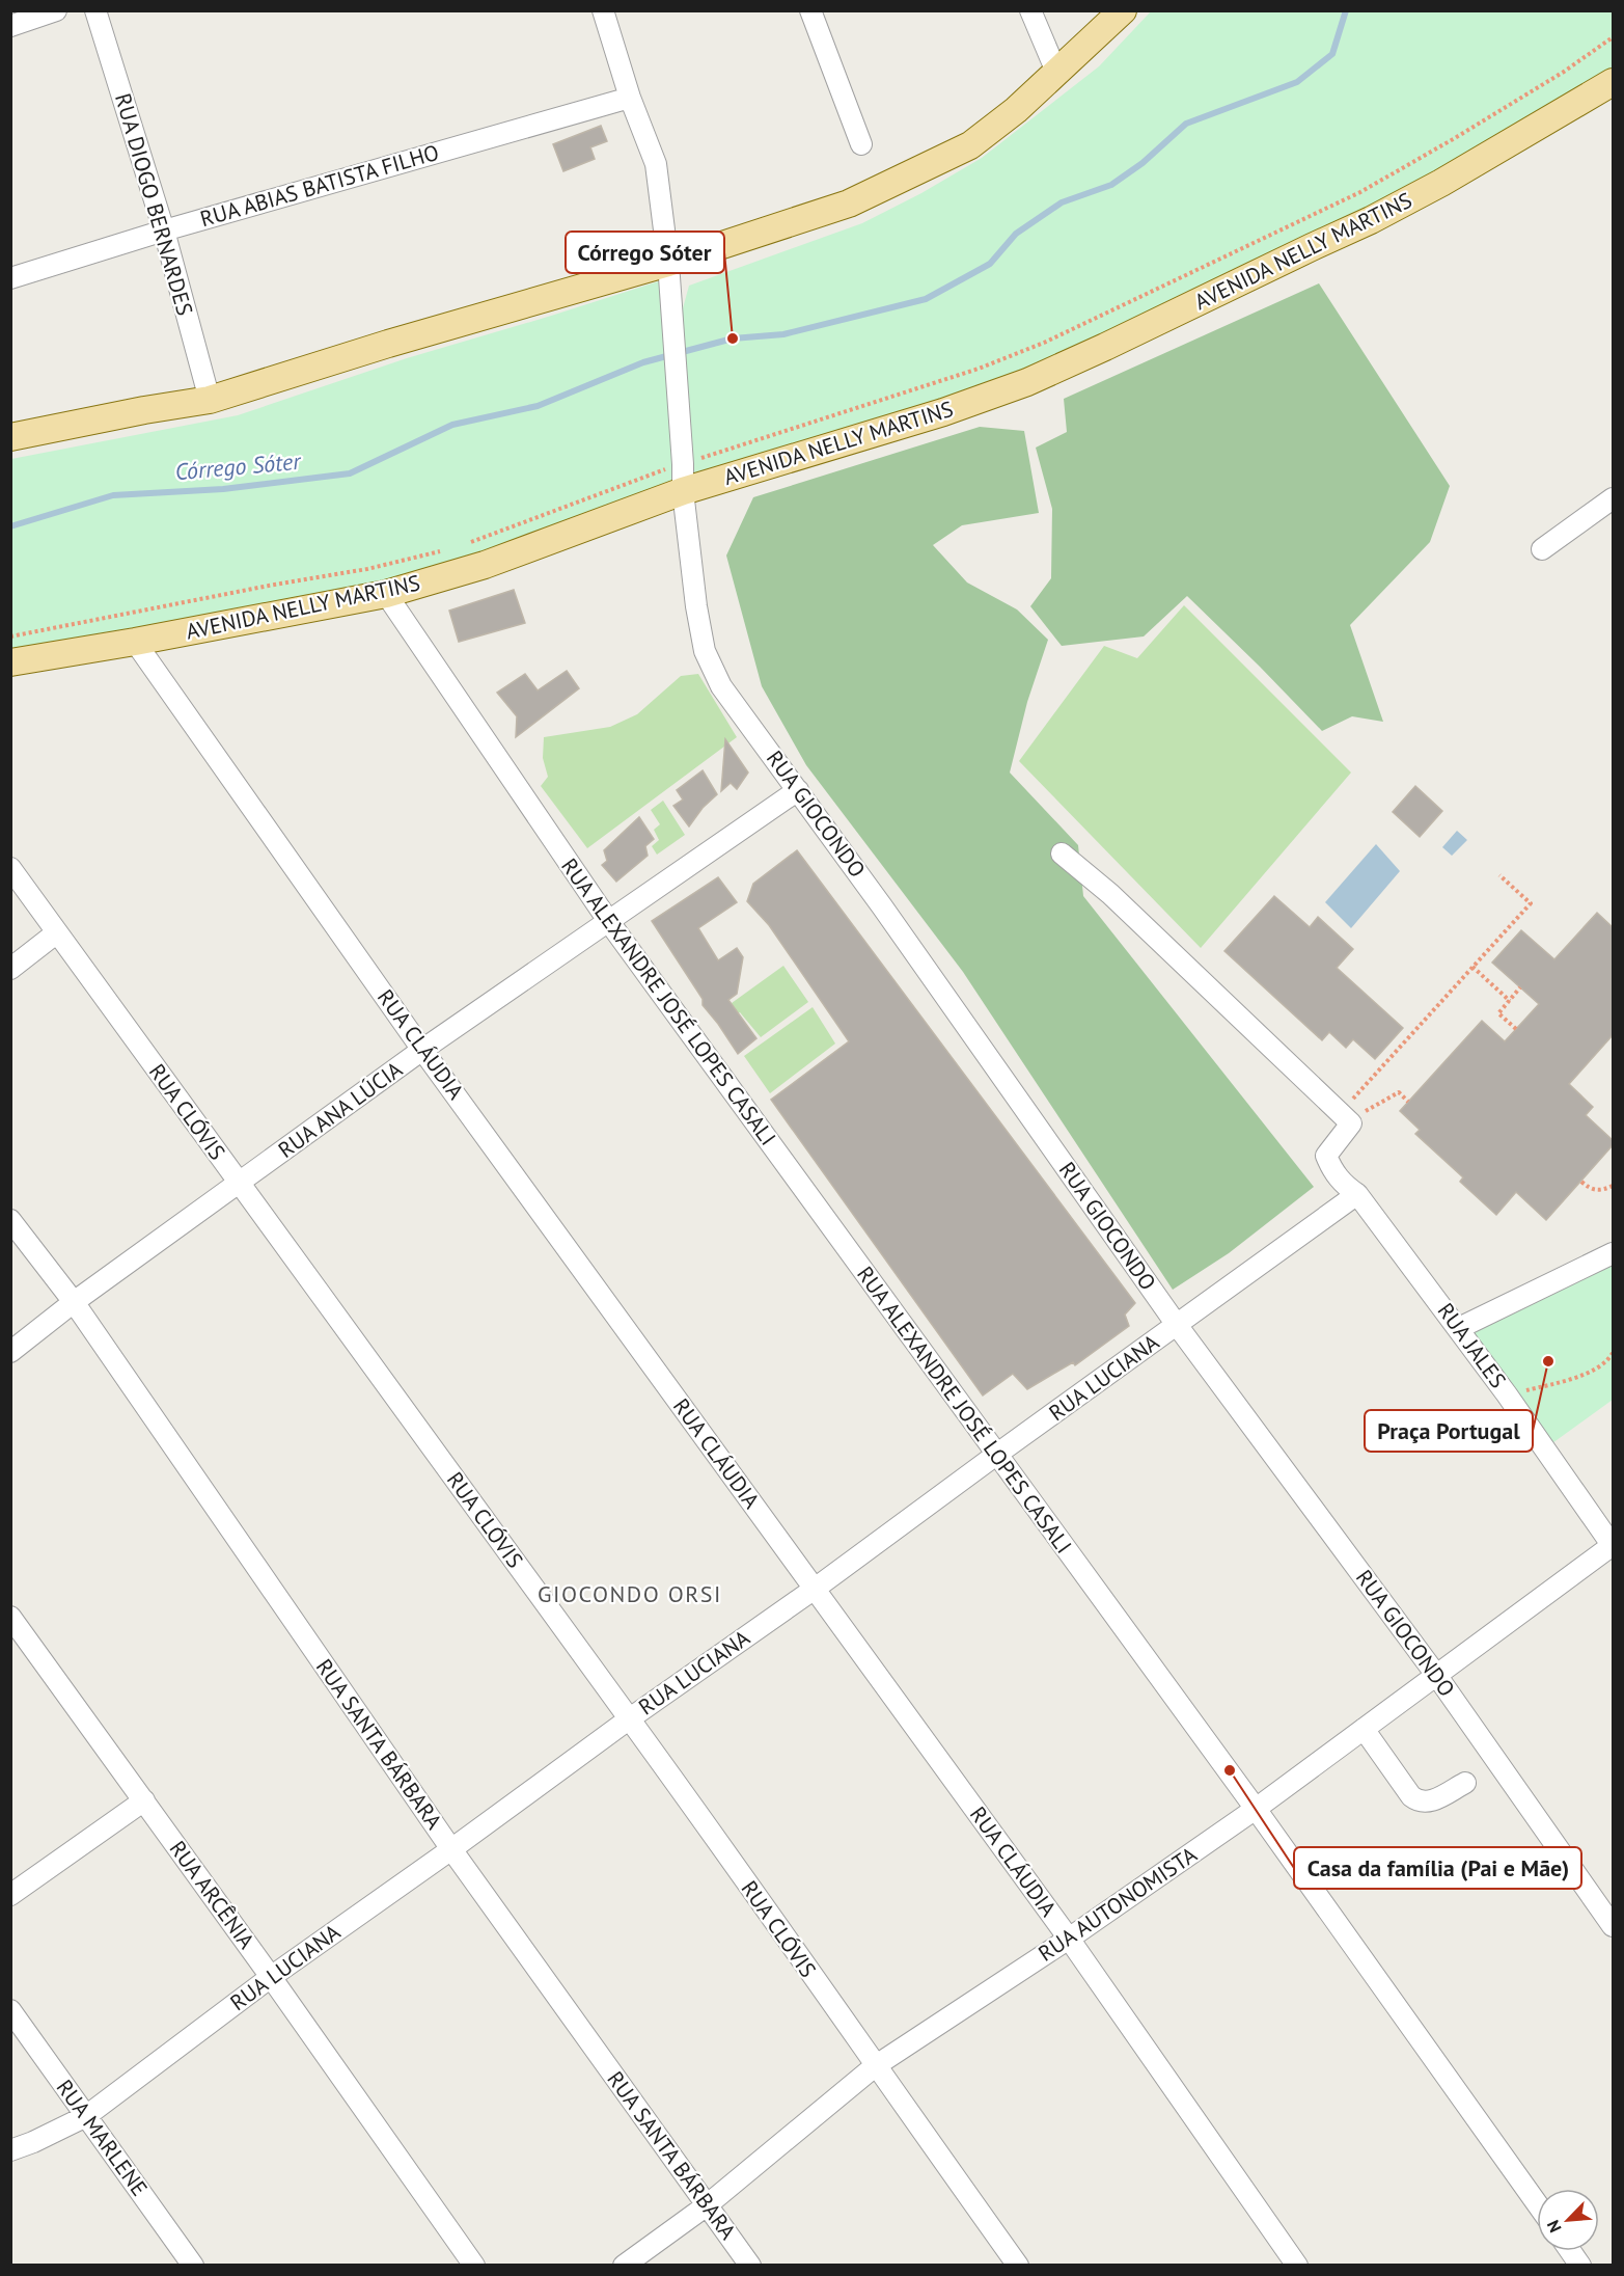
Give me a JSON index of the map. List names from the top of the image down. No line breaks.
{"streets":{"main road":["AVENIDA NELLY MARTINS"],"street":["RUA ABIAS BATISTA FILHO","RUA DIOGO BERNARDES","RUA GIOCONDO","RUA ALEXANDRE JOSÉ LOPES CASALI","RUA CLÁUDIA","RUA ANA LÚCIA","RUA CLÓVIS","RUA JALES","RUA LUCIANA","RUA SANTA BÁRBARA","RUA ARCÊNIA","RUA AUTONOMISTA","RUA MARLENE"]},"crossings":[["RUA ABIAS BATISTA FILHO","RUA DIOGO BERNARDES"],["RUA ABIAS BATISTA FILHO","RUA GIOCONDO"],["AVENIDA NELLY MARTINS","RUA GIOCONDO"],["AVENIDA NELLY MARTINS","RUA ALEXANDRE JOSÉ LOPES CASALI"],["AVENIDA NELLY MARTINS","RUA CLÁUDIA"],["RUA GIOCONDO","RUA ANA LÚCIA"],["RUA GIOCONDO","RUA LUCIANA"],["RUA GIOCONDO","RUA AUTONOMISTA"],["RUA ALEXANDRE JOSÉ LOPES CASALI","RUA ANA LÚCIA"],["RUA ALEXANDRE JOSÉ LOPES CASALI","RUA LUCIANA"],["RUA ALEXANDRE JOSÉ LOPES CASALI","RUA AUTONOMISTA"],["RUA CLÁUDIA","RUA ANA LÚCIA"],["RUA CLÁUDIA","RUA LUCIANA"],["RUA CLÁUDIA","RUA AUTONOMISTA"],["RUA ANA LÚCIA","RUA CLÓVIS"],["RUA ANA LÚCIA","RUA SANTA BÁRBARA"],["RUA CLÓVIS","RUA LUCIANA"],["RUA CLÓVIS","RUA AUTONOMISTA"],["RUA JALES","RUA LUCIANA"],["RUA JALES","RUA AUTONOMISTA"],["RUA LUCIANA","RUA SANTA BÁRBARA"],["RUA LUCIANA","RUA ARCÊNIA"],["RUA LUCIANA","RUA MARLENE"],["RUA SANTA BÁRBARA","RUA AUTONOMISTA"]],"districts":["GIOCONDO ORSI"],"water":["Córrego Sóter"],"places":["Córrego Sóter","Praça Portugal","Casa da família (Pai e Mãe)"],"north":"bottom left"}
